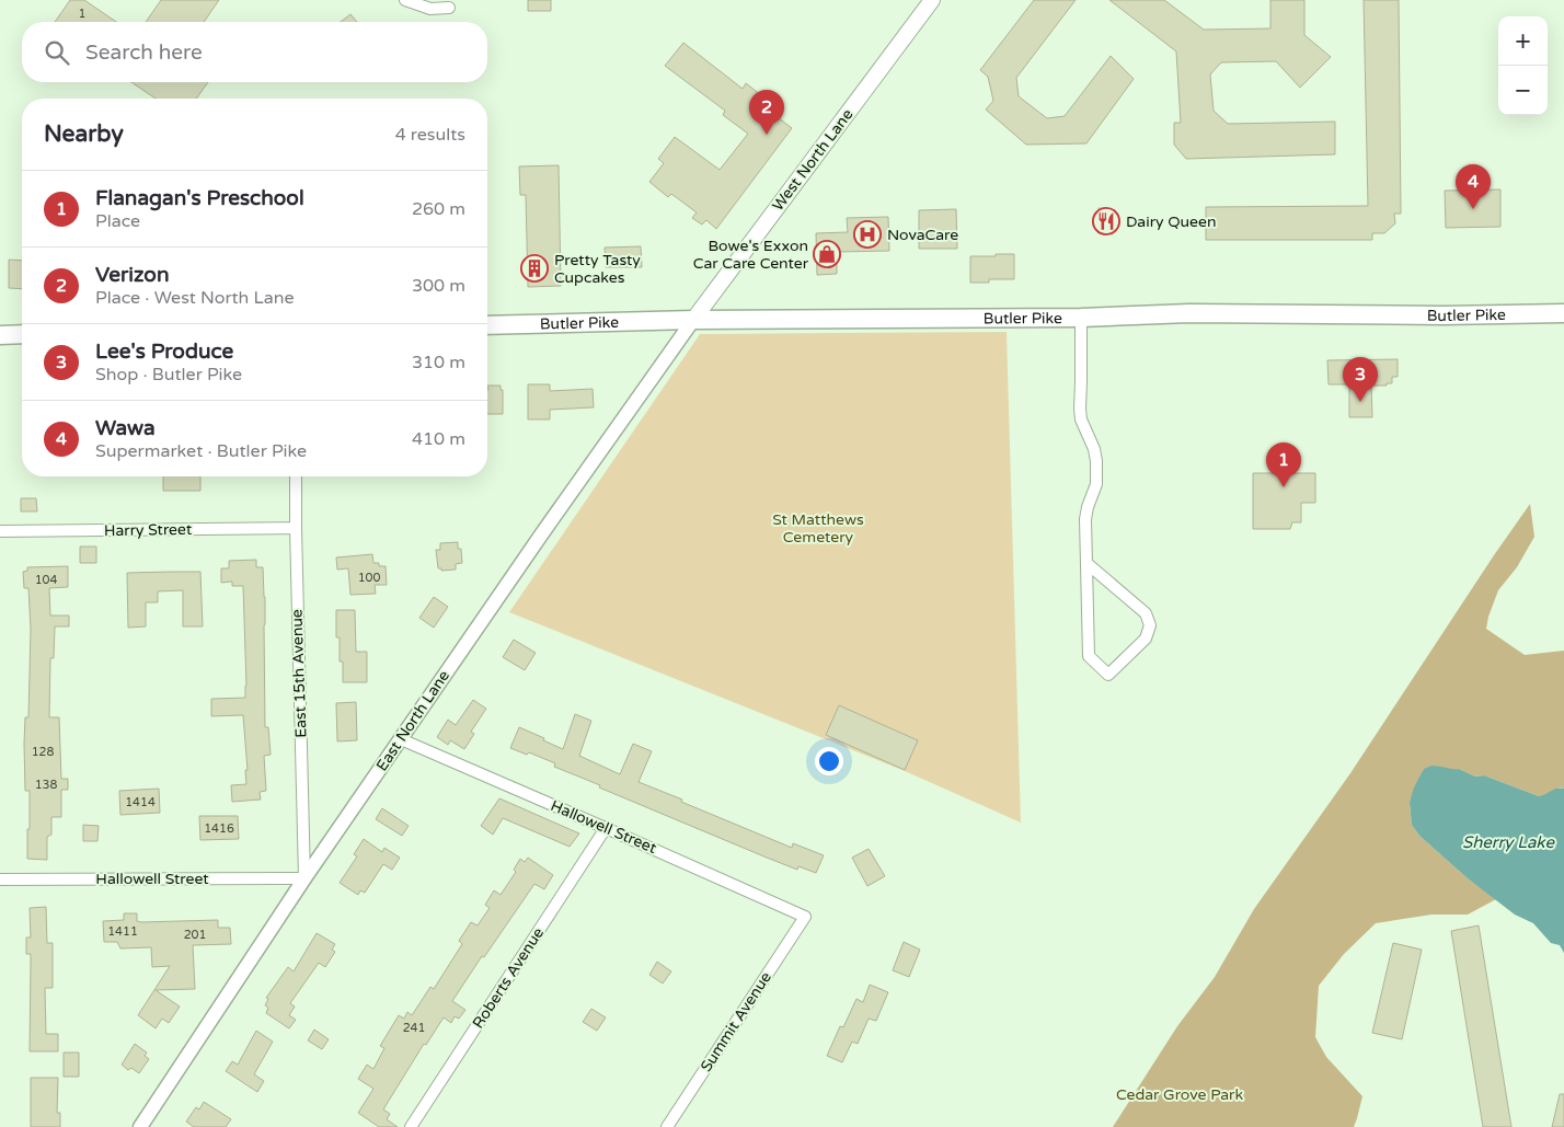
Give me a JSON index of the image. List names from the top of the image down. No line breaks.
{"streets":{"main road":["West North Lane","Butler Pike"],"street":["Harry Street","East 15th Avenue","East North Lane","Hallowell Street","Roberts Avenue","Summit Avenue"]},"crossings":[["West North Lane","Butler Pike"],["West North Lane","East North Lane"],["Butler Pike","East North Lane"],["Harry Street","East 15th Avenue"],["East 15th Avenue","East North Lane"],["East 15th Avenue","Hallowell Street"],["East North Lane","Hallowell Street"],["Hallowell Street","Roberts Avenue"],["Hallowell Street","Summit Avenue"]],"water":["Sherry Lake"],"parks":["St Matthews Cemetery","Cedar Grove Park"],"places":{"restaurant":["Dairy Queen"],"hospital":["NovaCare"],"shop":["Bowe's Exxon Car Care Center"],"building":["Pretty Tasty Cupcakes"]},"house_numbers":["1","100","104","128","138","1414","1416","1411","201","241"],"page":{"map_buttons":["+","−"],"search":"Search here","pins":["2","4","3","1"],"heading":["Nearby","4 results"],"list":[{"mark":"1","name":"Flanagan's Preschool","note":"Place","value":"260 m"},{"mark":"2","name":"Verizon","note":"Place · West North Lane","value":"300 m"},{"mark":"3","name":"Lee's Produce","note":"Shop · Butler Pike","value":"310 m"},{"mark":"4","name":"Wawa","note":"Supermarket · Butler Pike","value":"410 m"}]}}
